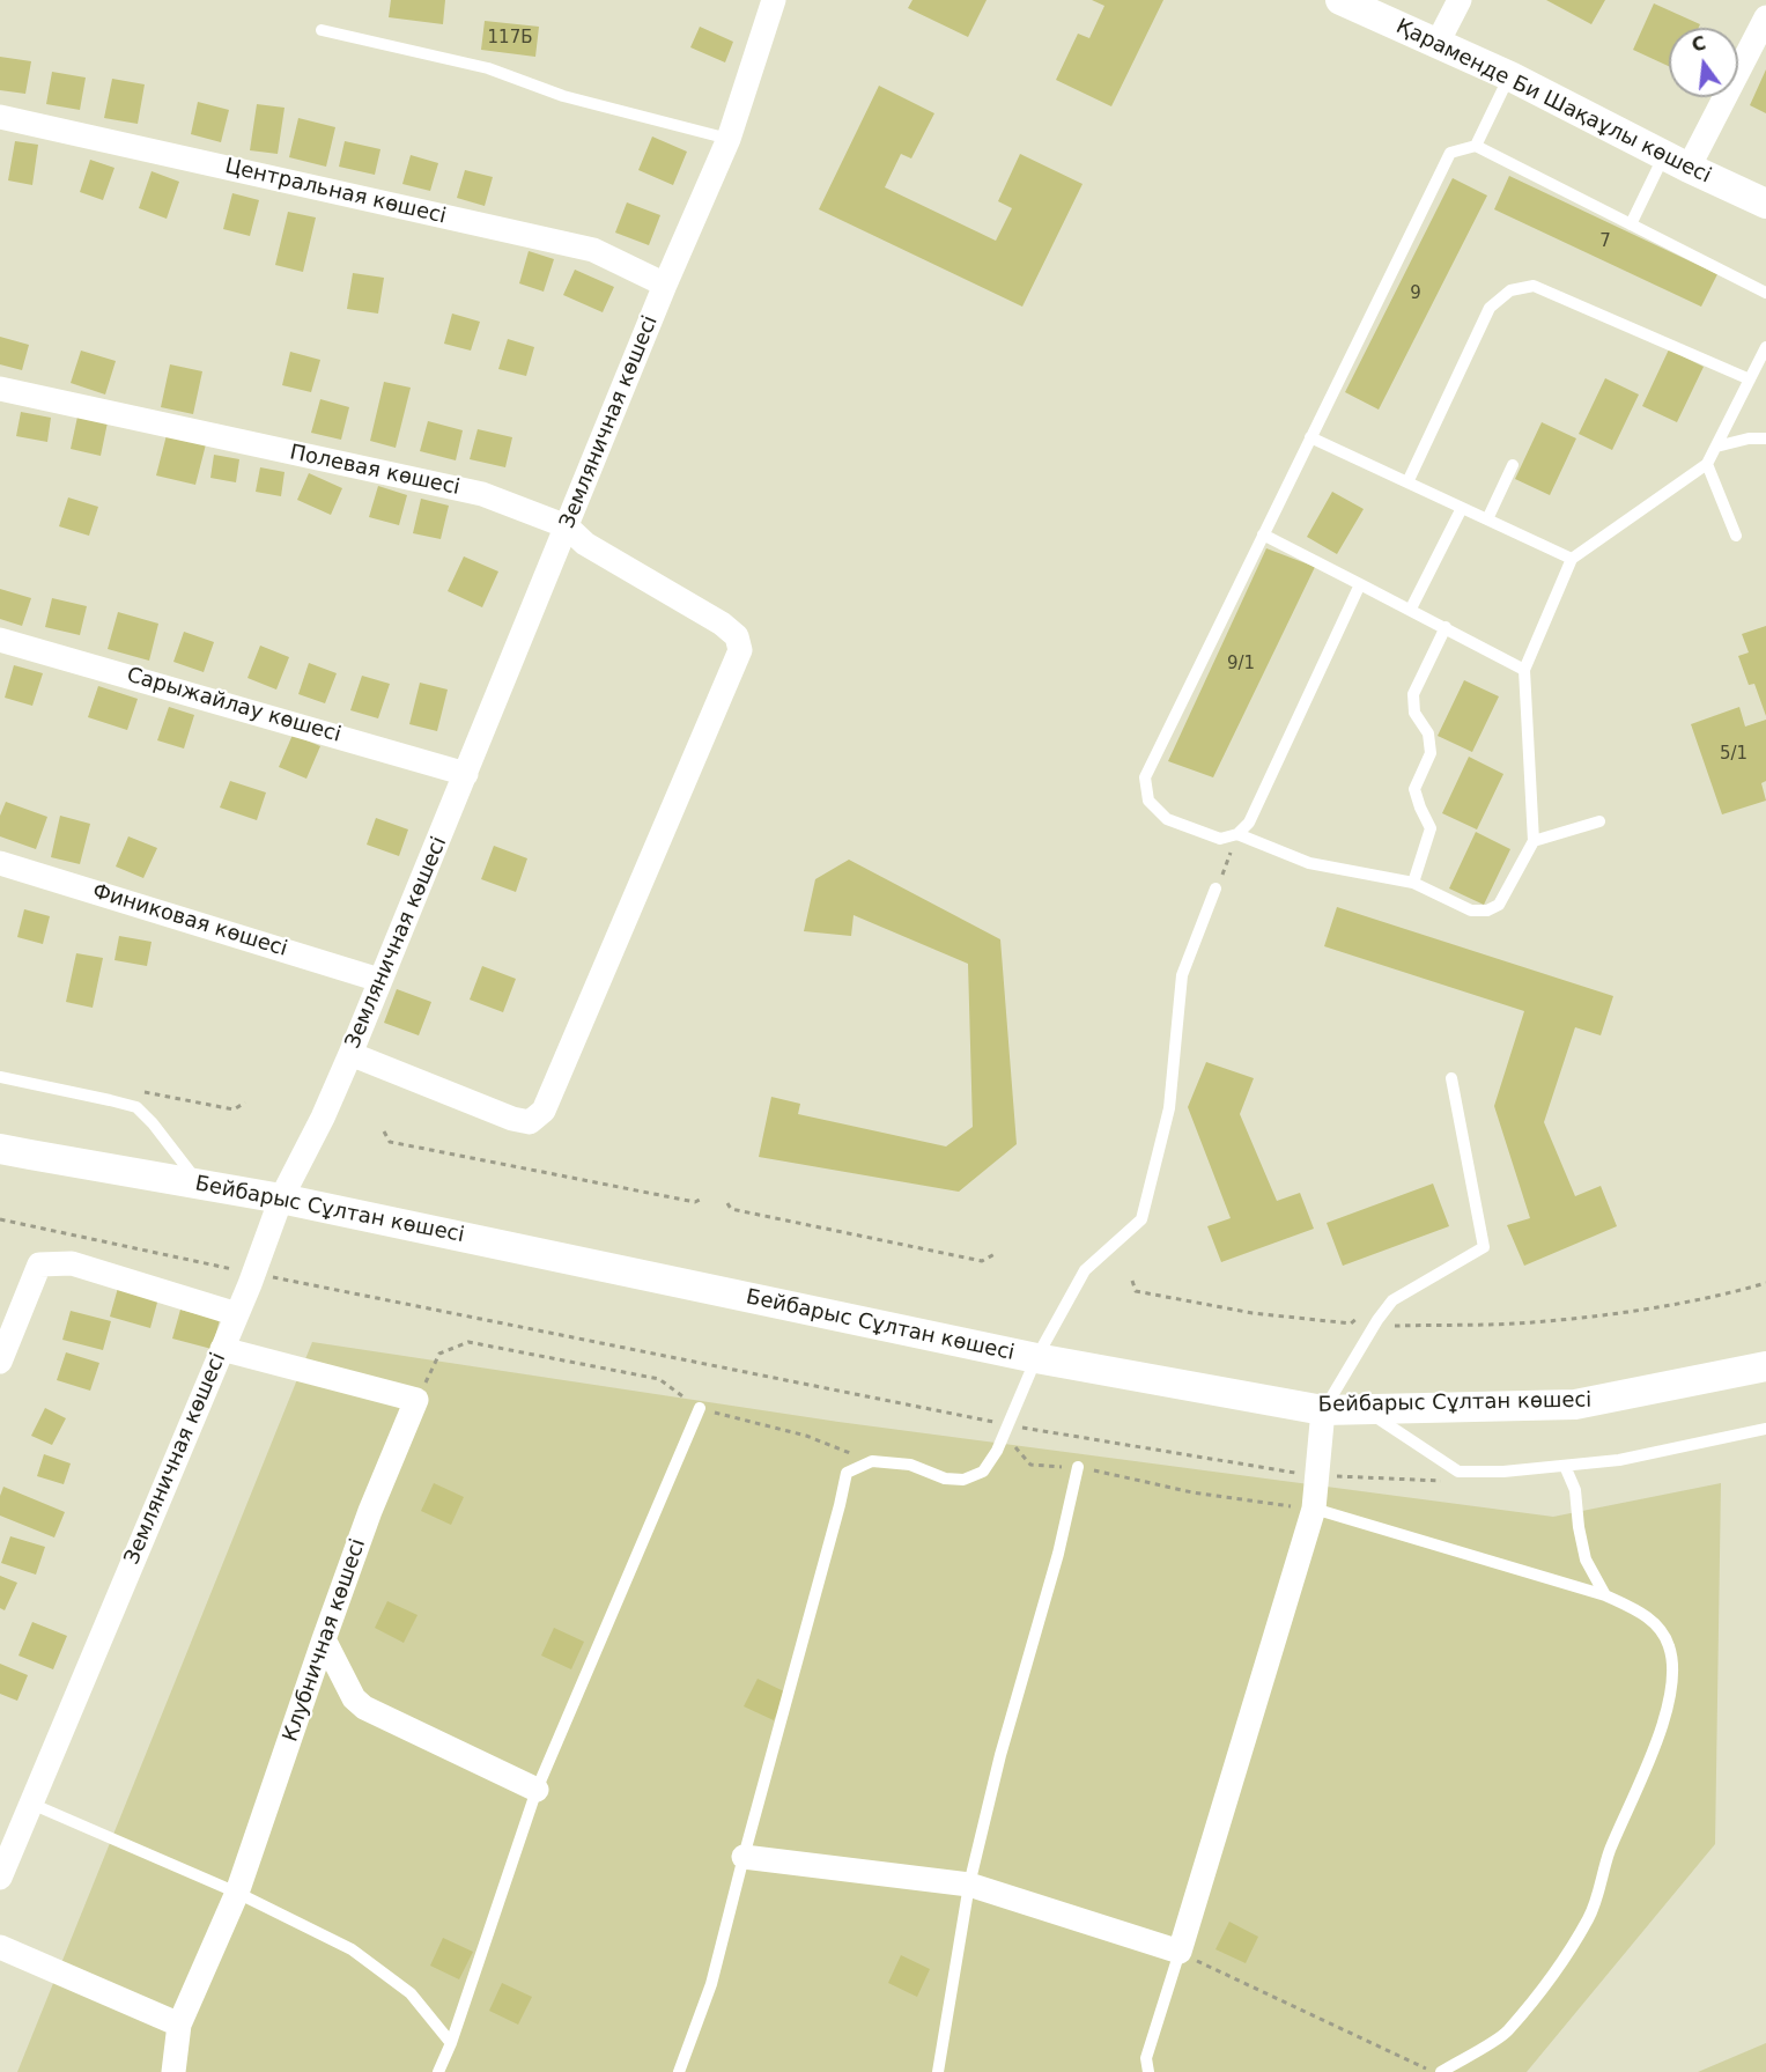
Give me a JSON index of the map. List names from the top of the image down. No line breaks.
{"streets":{"street":["Қараменде Би Шақаұлы көшесі","Центральная көшесі","Земляничная көшесі","Полевая көшесі","Сарыжайлау көшесі","Финиковая көшесі","Бейбарыс Сұлтан көшесі","Клубничная көшесі"]},"crossings":[["Центральная көшесі","Земляничная көшесі"],["Земляничная көшесі","Полевая көшесі"],["Земляничная көшесі","Сарыжайлау көшесі"],["Земляничная көшесі","Финиковая көшесі"],["Земляничная көшесі","Бейбарыс Сұлтан көшесі"]],"house_numbers":["117Б","7","9","9/1","5/1"],"north":"top"}
